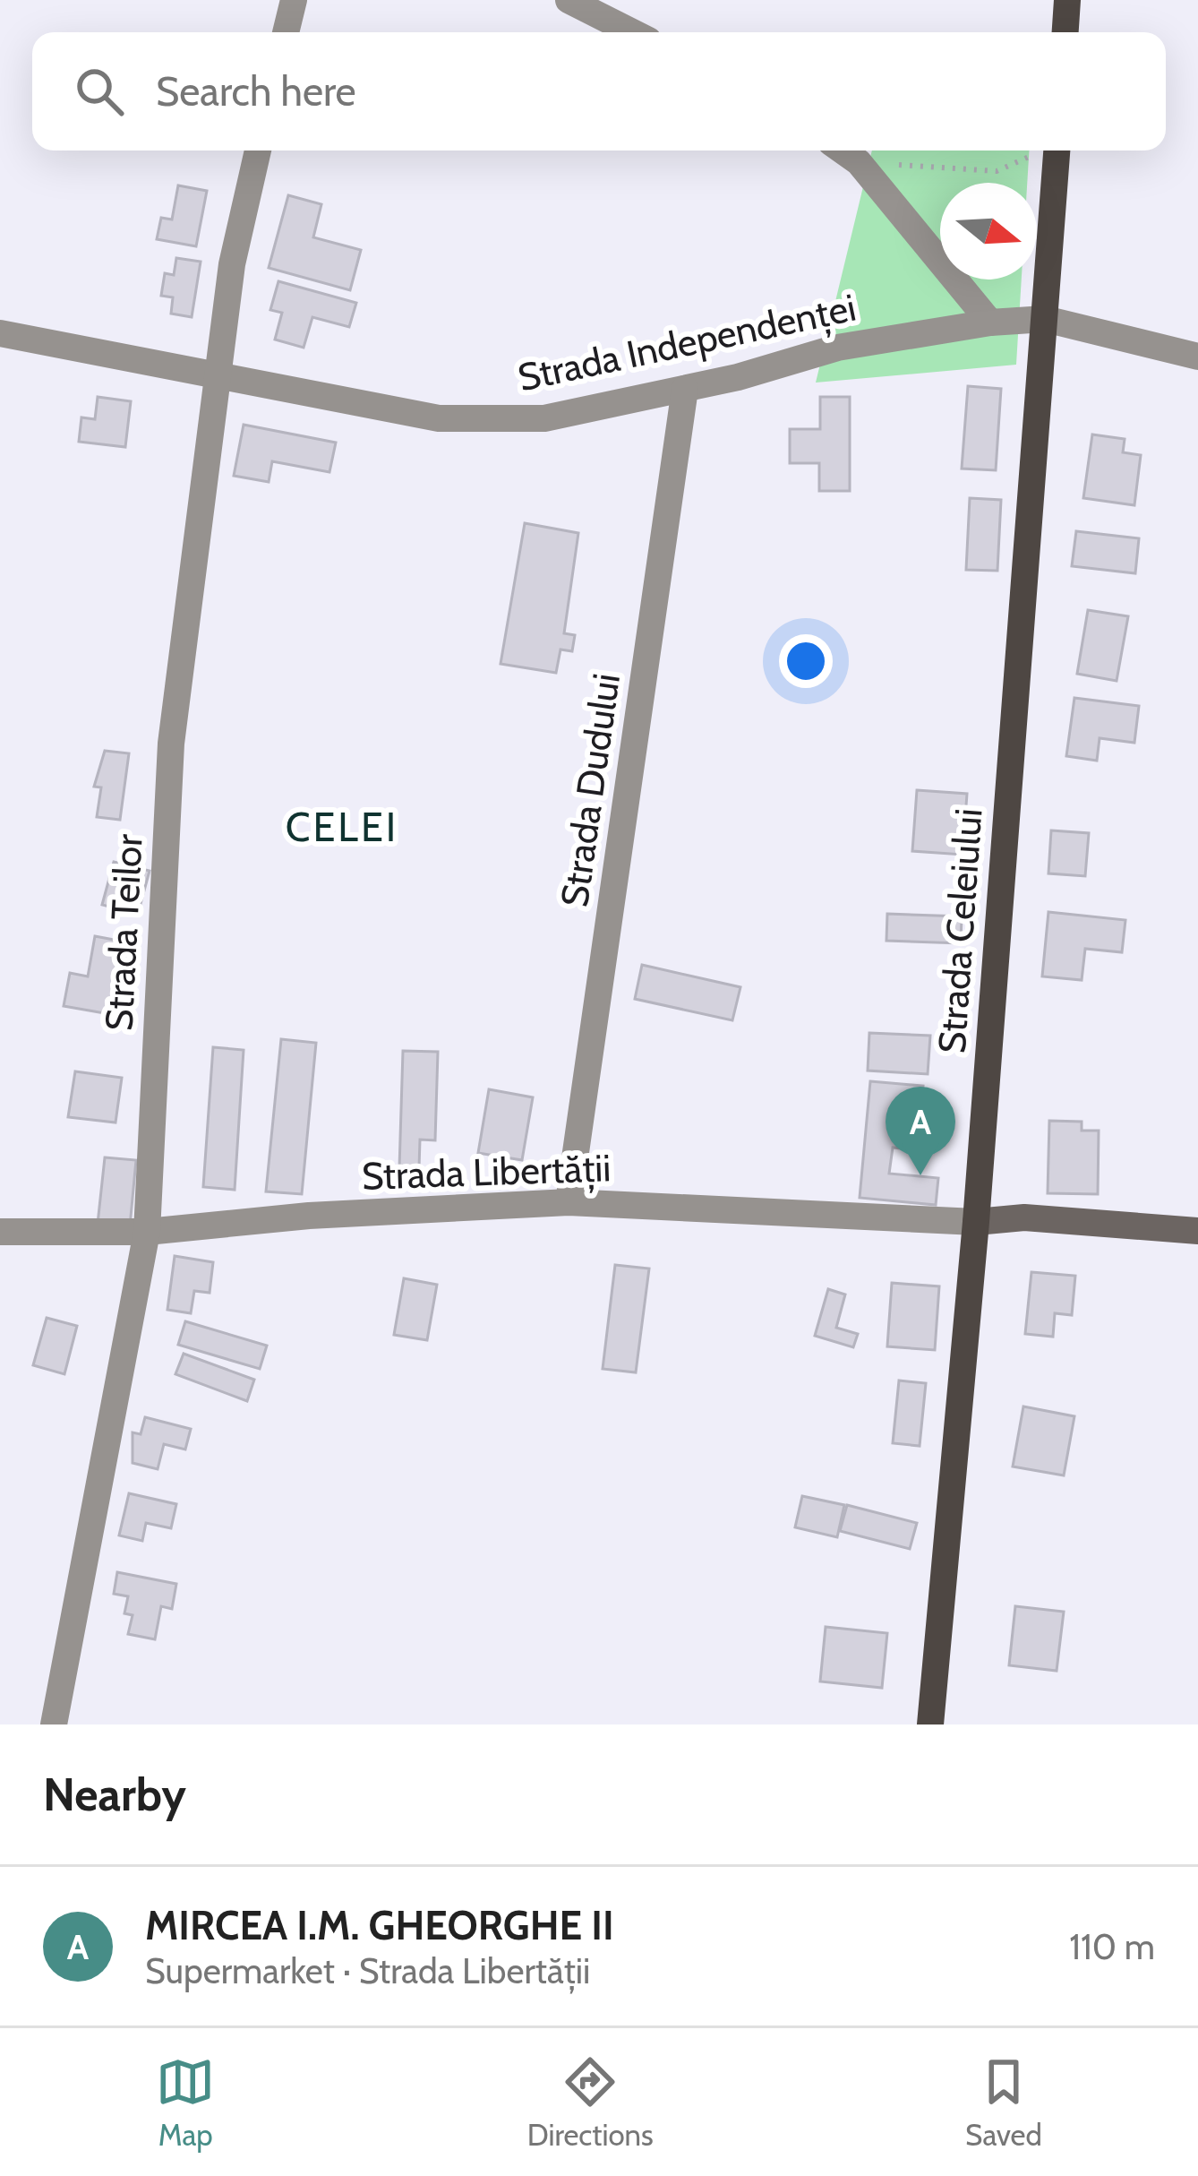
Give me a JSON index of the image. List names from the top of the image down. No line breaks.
{"streets":{"main road":["Strada Celeiului"],"street":["Strada Independenței","Strada Dudului","Strada Teilor","Strada Libertății"]},"crossings":[["Strada Independenței","Strada Dudului"],["Strada Independenței","Strada Celeiului"],["Strada Independenței","Strada Teilor"],["Strada Dudului","Strada Libertății"],["Strada Celeiului","Strada Libertății"],["Strada Teilor","Strada Libertății"]],"districts":["CELEI"],"north":"right","page":{"search":"Search here","pins":"A","heading":"Nearby","list":[{"mark":"A","name":"MIRCEA I.M. GHEORGHE II","note":"Supermarket · Strada Libertății","value":"110 m"}],"nav":["Map","Directions","Saved"]}}
